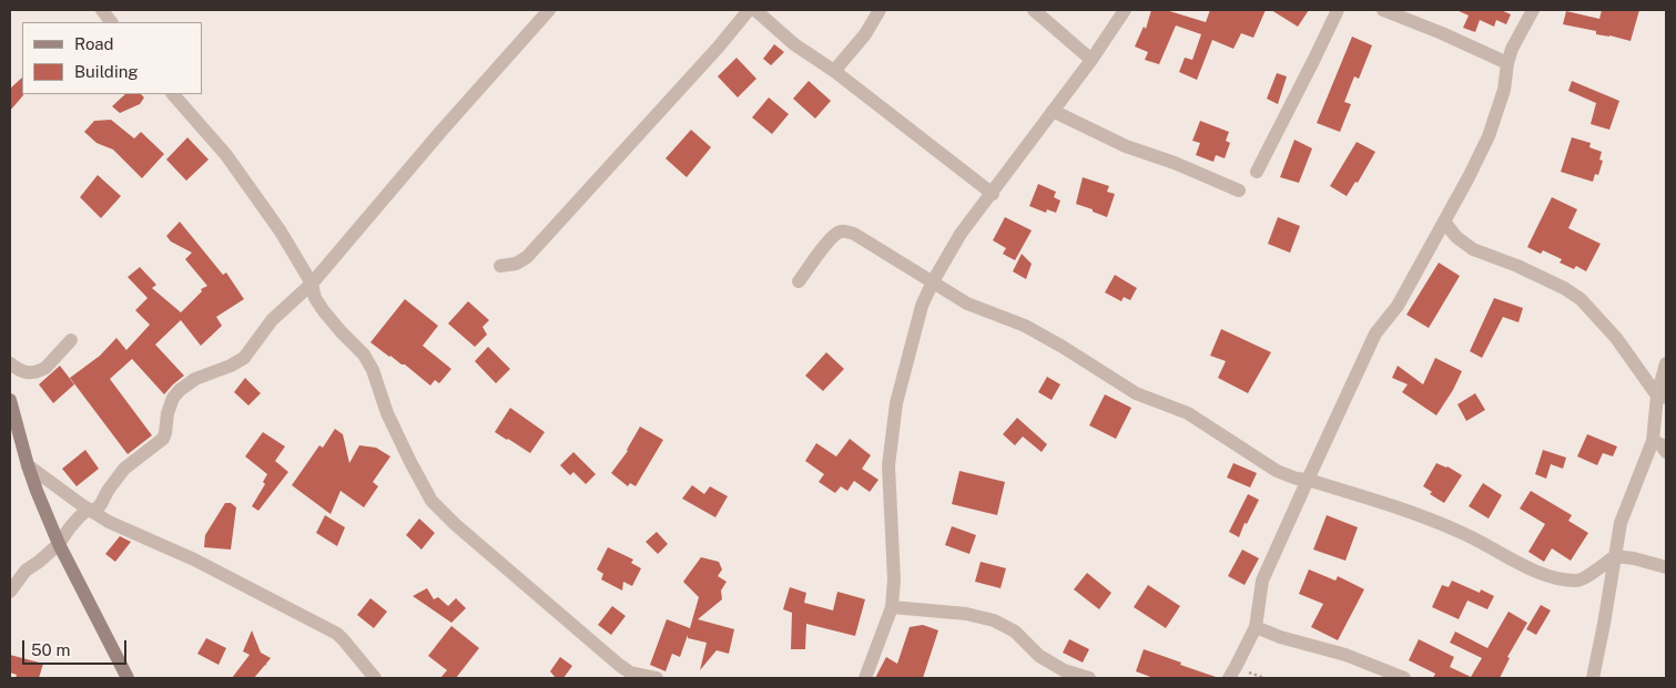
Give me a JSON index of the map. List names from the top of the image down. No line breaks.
{"legend":["Road","Building"],"scale_bar":"50 m"}
